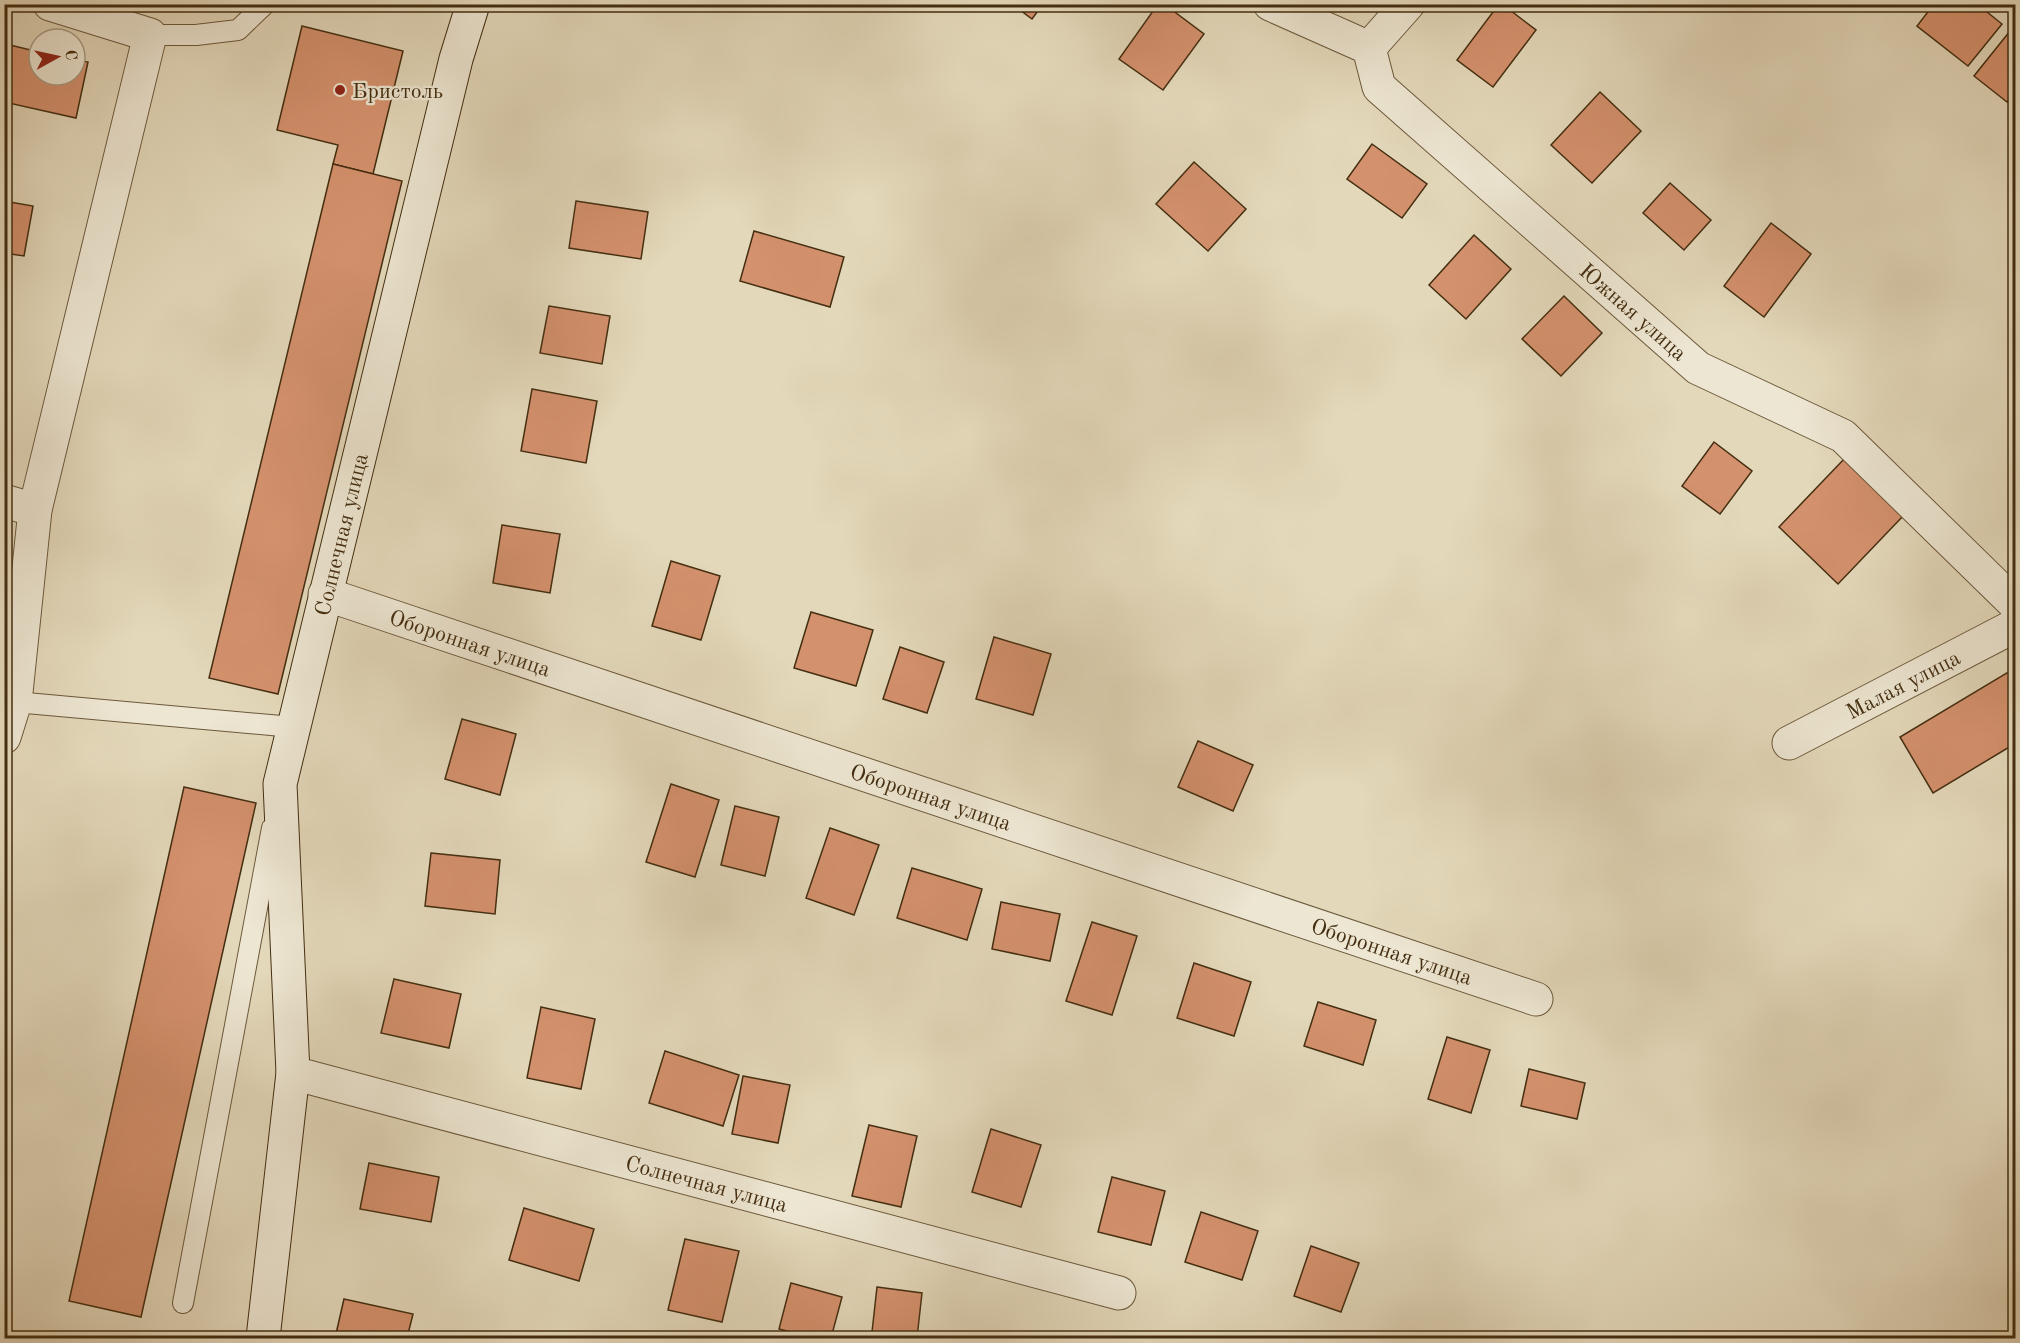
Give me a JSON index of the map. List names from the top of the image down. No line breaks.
{"streets":{"street":["Южная улица","Солнечная улица","Оборонная улица","Малая улица"]},"crossings":[["Солнечная улица","Оборонная улица"]],"places":["Бристоль"],"north":"right"}
